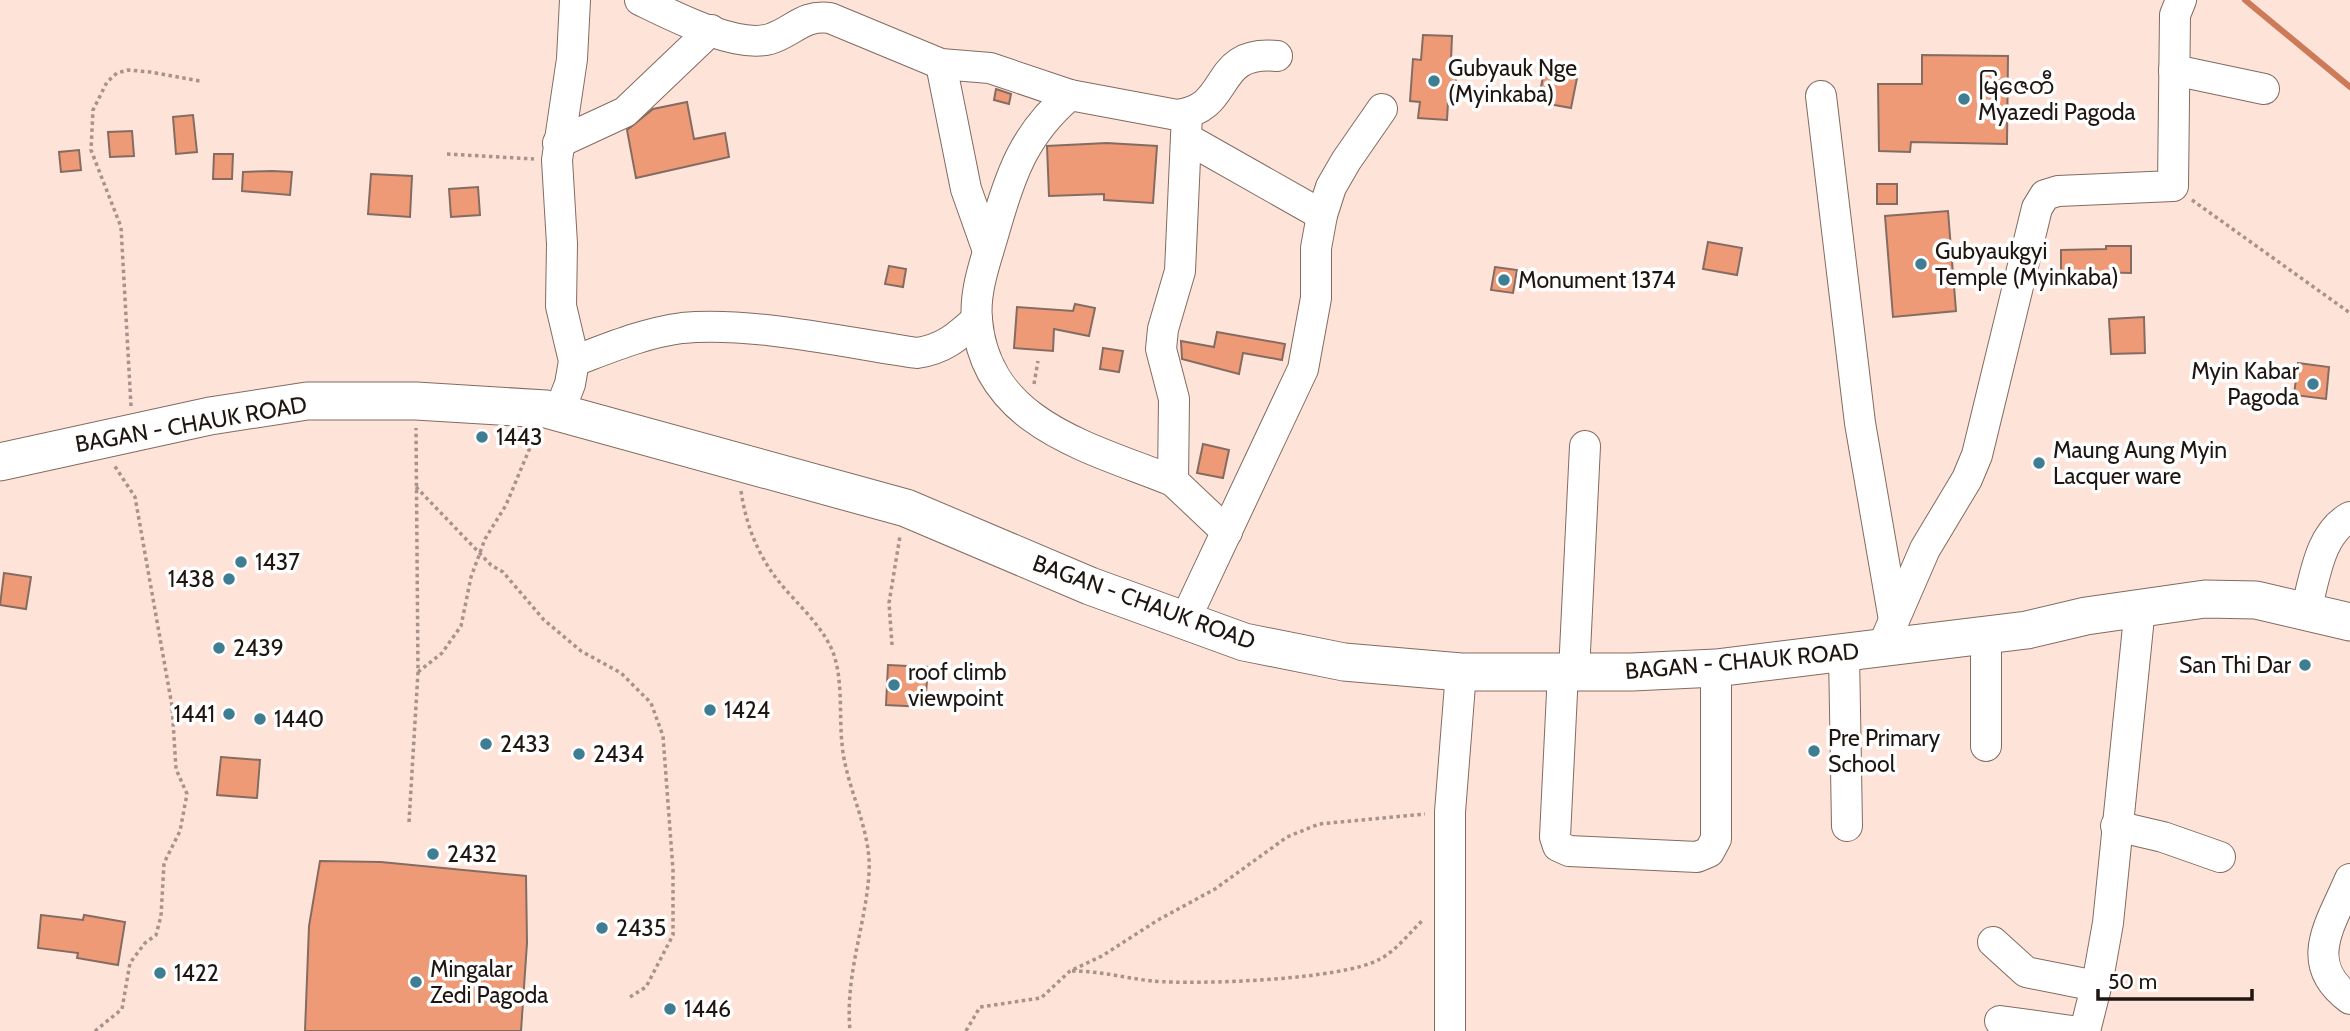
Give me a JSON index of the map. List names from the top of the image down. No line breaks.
{"streets":{"main road":["BAGAN - CHAUK ROAD"]},"places":["Gubyauk Nge (Myinkaba)","မြဇေတီ Myazedi Pagoda","Gubyaukgyi Temple (Myinkaba)","Monument 1374","Myin Kabar Pagoda","1443","Maung Aung Myin Lacquer ware","1437","1438","2439","San Thi Dar","roof climb viewpoint","1424","1441","1440","2433","Pre Primary School","2434","2432","2435","1422","Mingalar Zedi Pagoda","1446"],"scale_bar":"50 m"}
